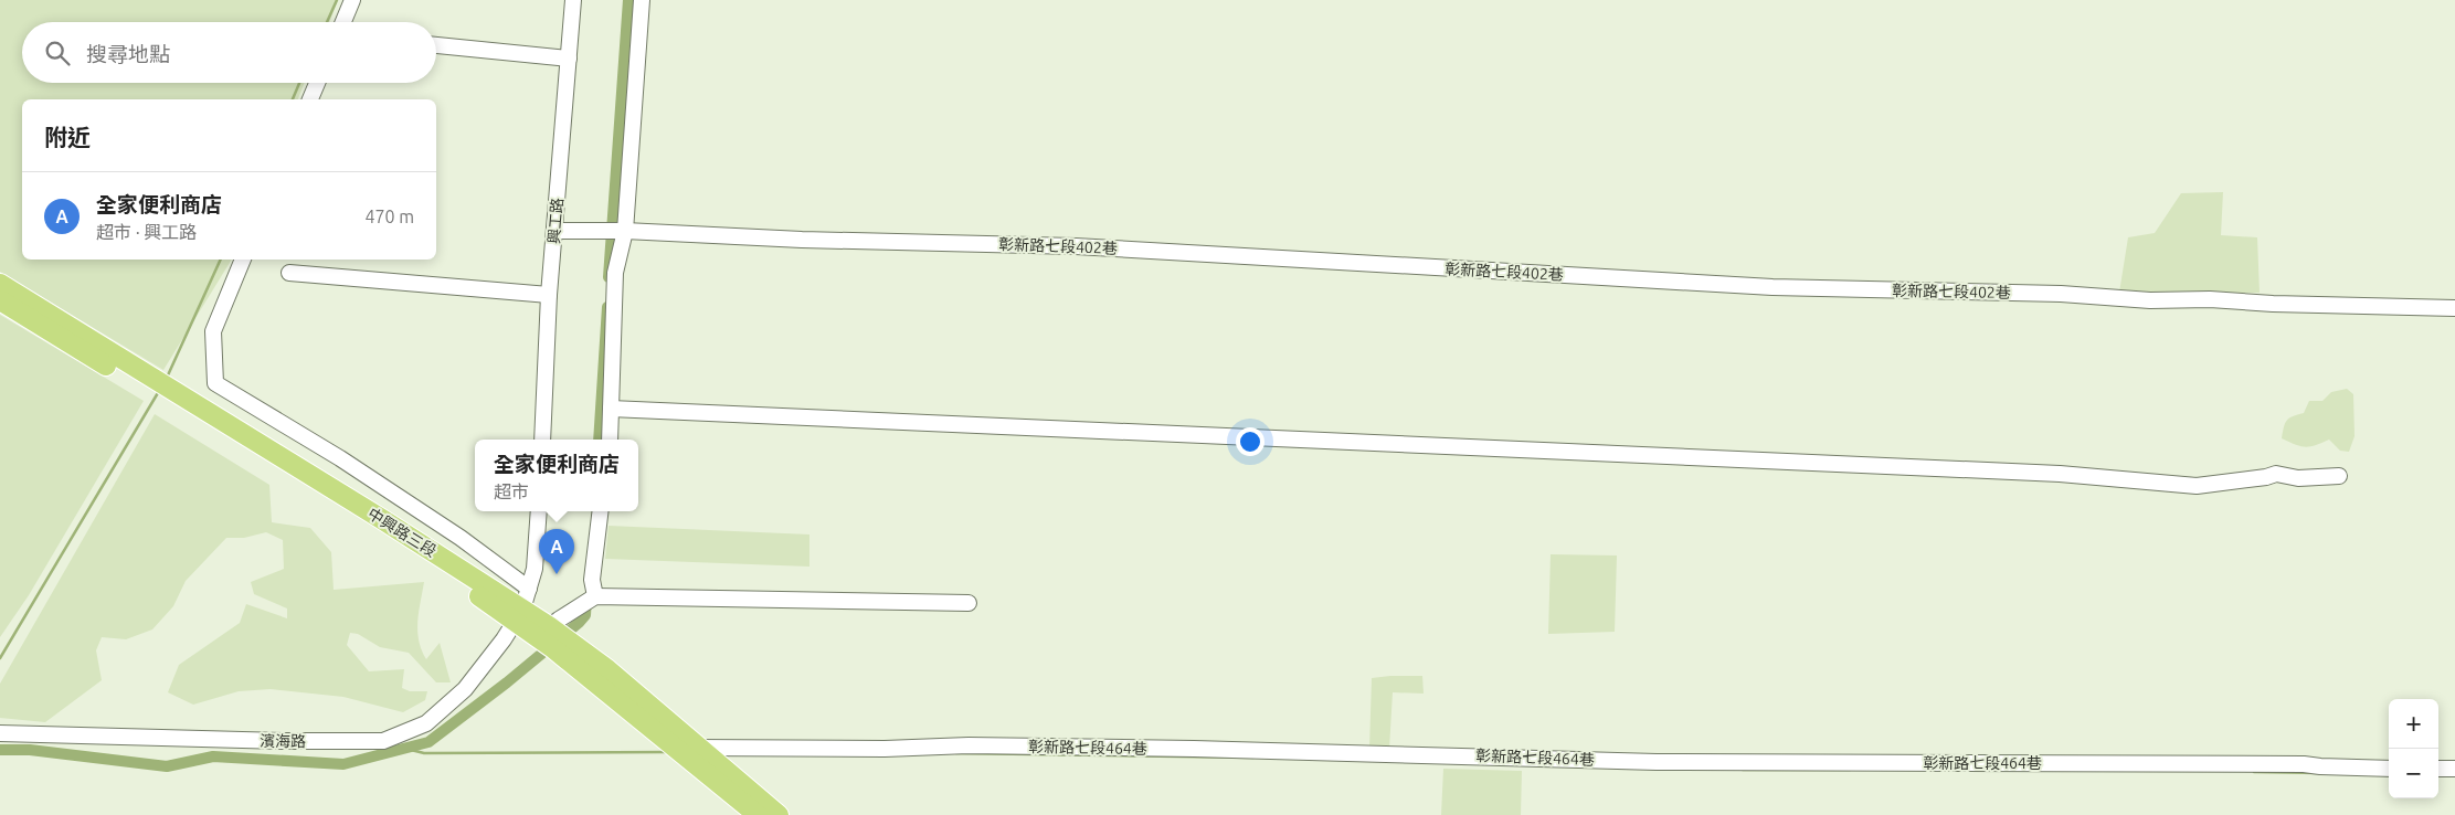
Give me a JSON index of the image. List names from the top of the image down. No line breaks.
{"streets":{"main road":["中興路三段"],"street":["興工路","彰新路七段402巷","濱海路","彰新路七段464巷"]},"crossings":[["興工路","彰新路七段402巷"],["中興路三段","濱海路"],["中興路三段","彰新路七段464巷"]],"page":{"search":"搜尋地點","heading":"附近","list":[{"mark":"A","name":"全家便利商店","note":"超市 · 興工路","value":"470 m"}],"popup":["全家便利商店","超市"],"pins":"A","map_buttons":["+","−"]}}
